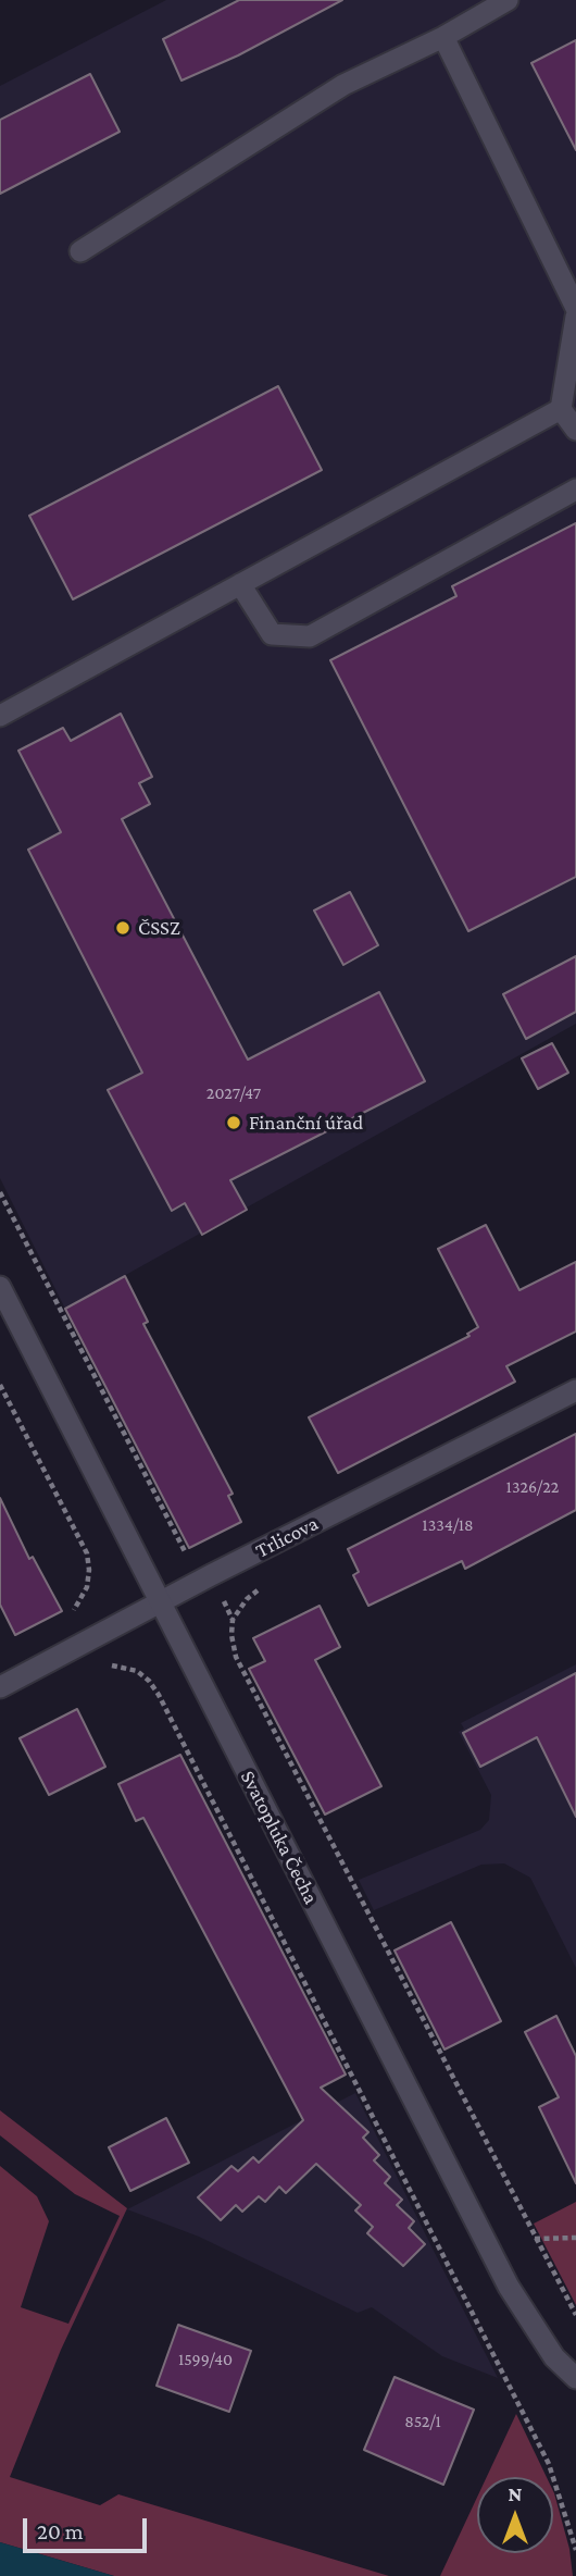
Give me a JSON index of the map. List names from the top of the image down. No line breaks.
{"streets":{"street":["Trlicova","Svatopluka Čecha"]},"crossings":[["Trlicova","Svatopluka Čecha"]],"places":["ČSSZ","Finanční úřad"],"house_numbers":["2027/47","1326/22","1334/18","1599/40","852/1"],"scale_bar":"20 m","north":"top"}
